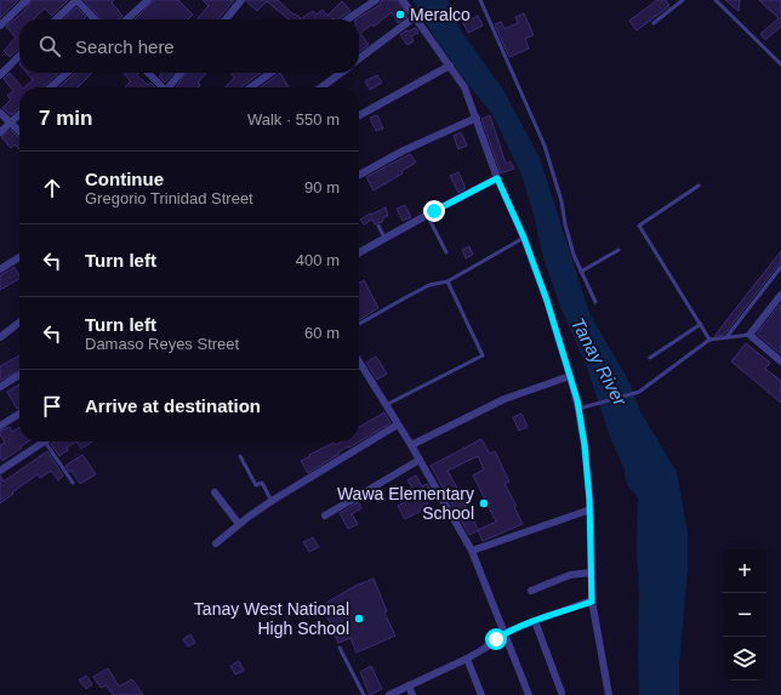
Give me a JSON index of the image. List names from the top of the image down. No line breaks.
{"water":["Tanay River"],"places":["Meralco","Wawa Elementary School","Tanay West National High School"],"page":{"search":"Search here","heading":["7 min","Walk · 550 m"],"list":[["Continue","Gregorio Trinidad Street","90 m"],["Turn left","400 m"],["Turn left","Damaso Reyes Street","60 m"],"Arrive at destination"],"map_buttons":["+","−"]}}
